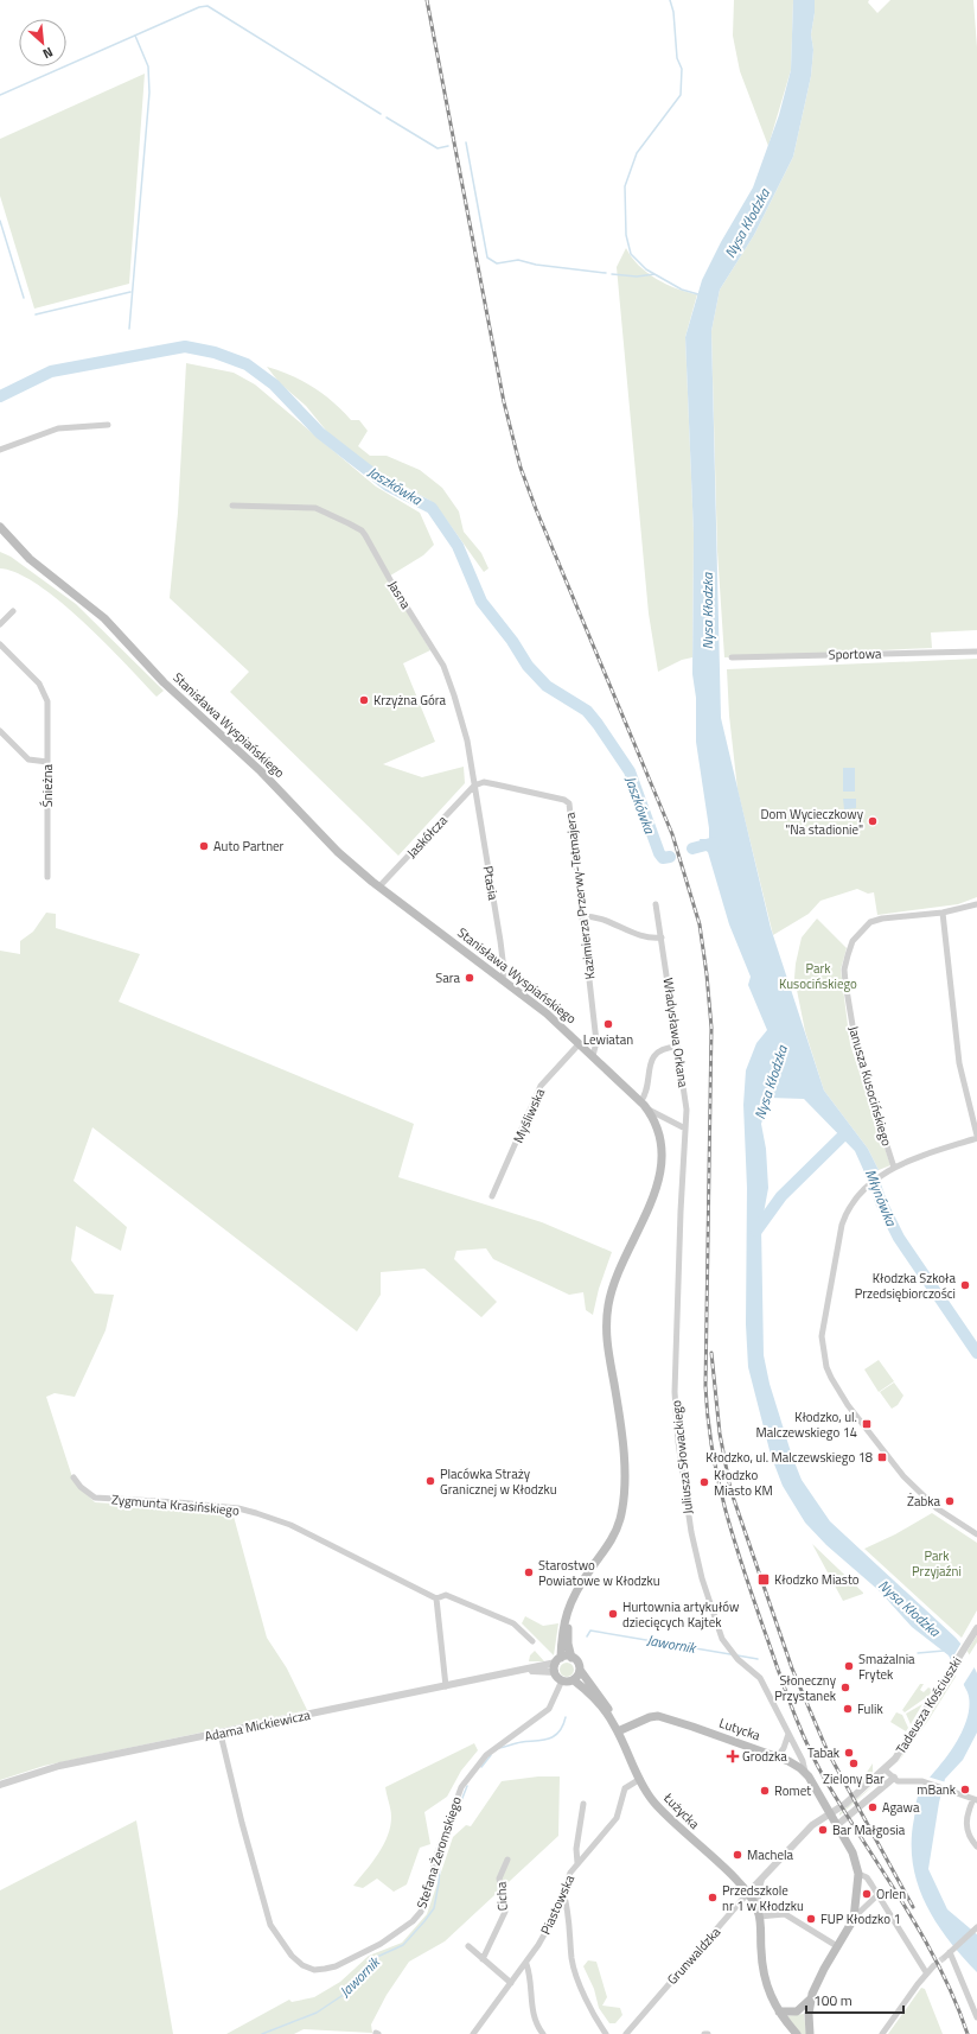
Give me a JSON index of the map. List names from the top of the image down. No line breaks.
{"streets":{"main road":["Stanisława Wyspiańskiego","Lutycka","Łużycka"],"street":["Jasna","Sportowa","Śnieżna","Jaskółcza","Ptasia","Kazimierza Przerwy-Tetmajera","Władysława Orkana","Janusza Kusocińskiego","Myśliwska","Juliusza Słowackiego","Zygmunta Krasińskiego","Tadeusza Kościuszki","Adama Mickiewicza","Stefana Żeromskiego","Cicha","Piastowska","Grunwaldzka"]},"crossings":[["Jasna","Jaskółcza"],["Jasna","Ptasia"],["Jasna","Kazimierza Przerwy-Tetmajera"],["Stanisława Wyspiańskiego","Jaskółcza"],["Stanisława Wyspiańskiego","Ptasia"],["Stanisława Wyspiańskiego","Kazimierza Przerwy-Tetmajera"],["Stanisława Wyspiańskiego","Myśliwska"],["Stanisława Wyspiańskiego","Adama Mickiewicza"],["Stanisława Wyspiańskiego","Stefana Żeromskiego"],["Jaskółcza","Ptasia"],["Jaskółcza","Kazimierza Przerwy-Tetmajera"],["Ptasia","Kazimierza Przerwy-Tetmajera"],["Władysława Orkana","Juliusza Słowackiego"],["Juliusza Słowackiego","Lutycka"],["Tadeusza Kościuszki","Lutycka"],["Tadeusza Kościuszki","Grunwaldzka"],["Adama Mickiewicza","Stefana Żeromskiego"],["Lutycka","Łużycka"],["Lutycka","Grunwaldzka"],["Łużycka","Piastowska"],["Łużycka","Grunwaldzka"]],"water":["Nysa Kłodzka","Jaszkówka","Młynówka","Jawornik"],"parks":["Park Kusocińskiego","Park Przyjaźni"],"places":{"other":["Krzyżna Góra","Dom Wycieczkowy \"Na stadionie\"","Auto Partner","Sara","Lewiatan","Kłodzka Szkoła Przedsiębiorczości","Placówka Straży Granicznej w Kłodzku","Kłodzko Miasto KM","Żabka","Starostwo Powiatowe w Kłodzku","Hurtownia artykułów dziecięcych Kajtek","Smażalnia Frytek","Słoneczny Przystanek","Fulik","Tabak","Zielony Bar","mBank","Romet","Agawa","Bar Małgosia","Machela","Orlen","Przedszkole nr 1 w Kłodzku","FUP Kłodzko 1"],"transit":["Kłodzko, ul. Malczewskiego 14","Kłodzko, ul. Malczewskiego 18","Kłodzko Miasto"],"health":["Grodzka"]},"scale_bar":"100 m","north":"bottom right"}
